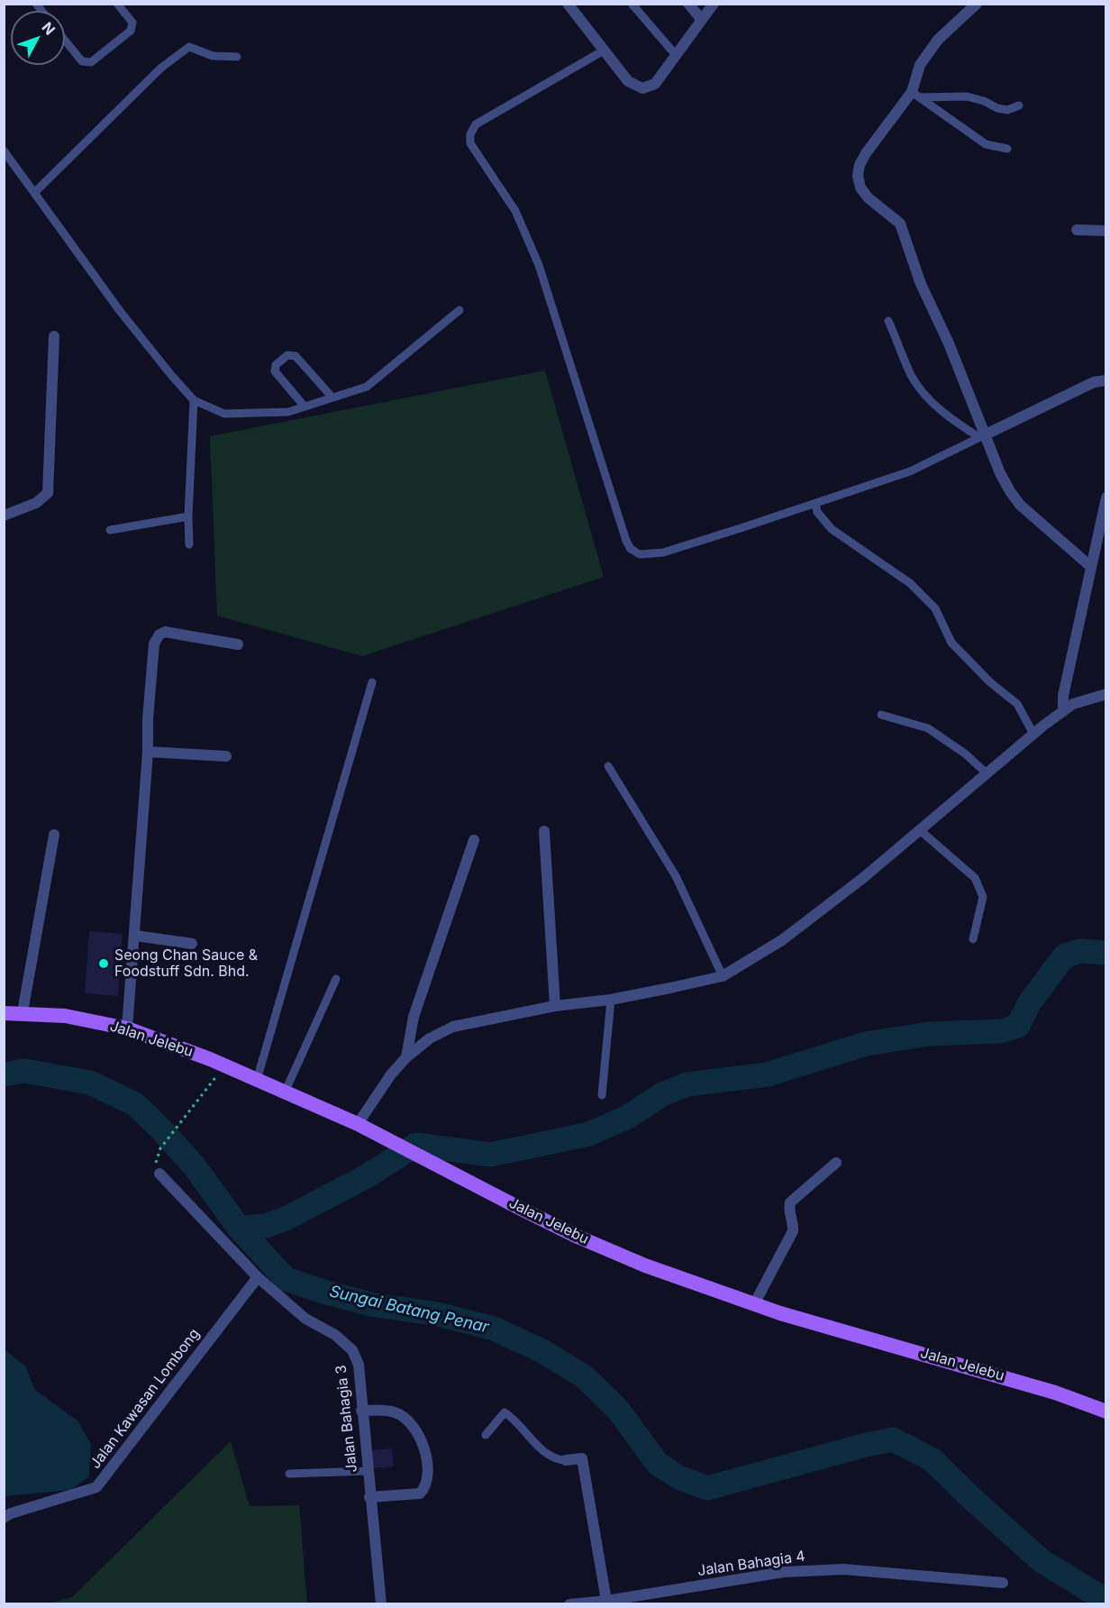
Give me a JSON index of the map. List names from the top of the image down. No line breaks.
{"streets":{"main road":["Jalan Jelebu"],"street":["Jalan Kawasan Lombong","Jalan Bahagia 3","Jalan Bahagia 4"]},"crossings":[["Jalan Kawasan Lombong","Jalan Bahagia 3"]],"water":["Sungai Batang Penar"],"places":["Seong Chan Sauce & Foodstuff Sdn. Bhd."],"north":"top right"}
